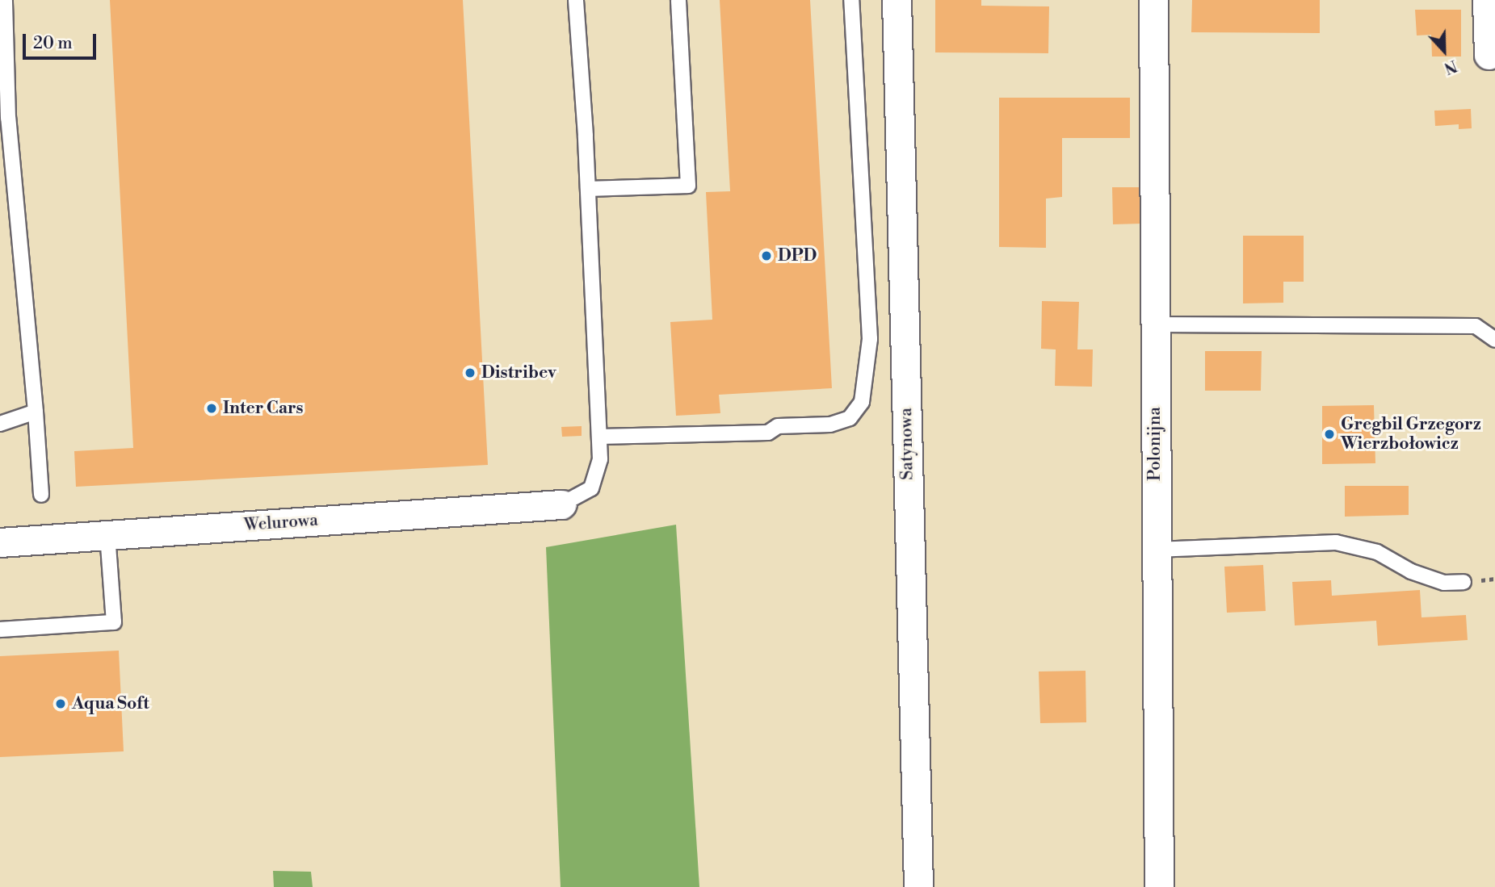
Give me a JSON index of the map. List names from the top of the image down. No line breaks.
{"streets":{"street":["Satynowa","Polonijna","Welurowa"]},"places":["DPD","Distribev","Inter Cars","Gregbil Grzegorz Wierzbołowicz","Aqua Soft"],"scale_bar":"20 m","north":"bottom"}
